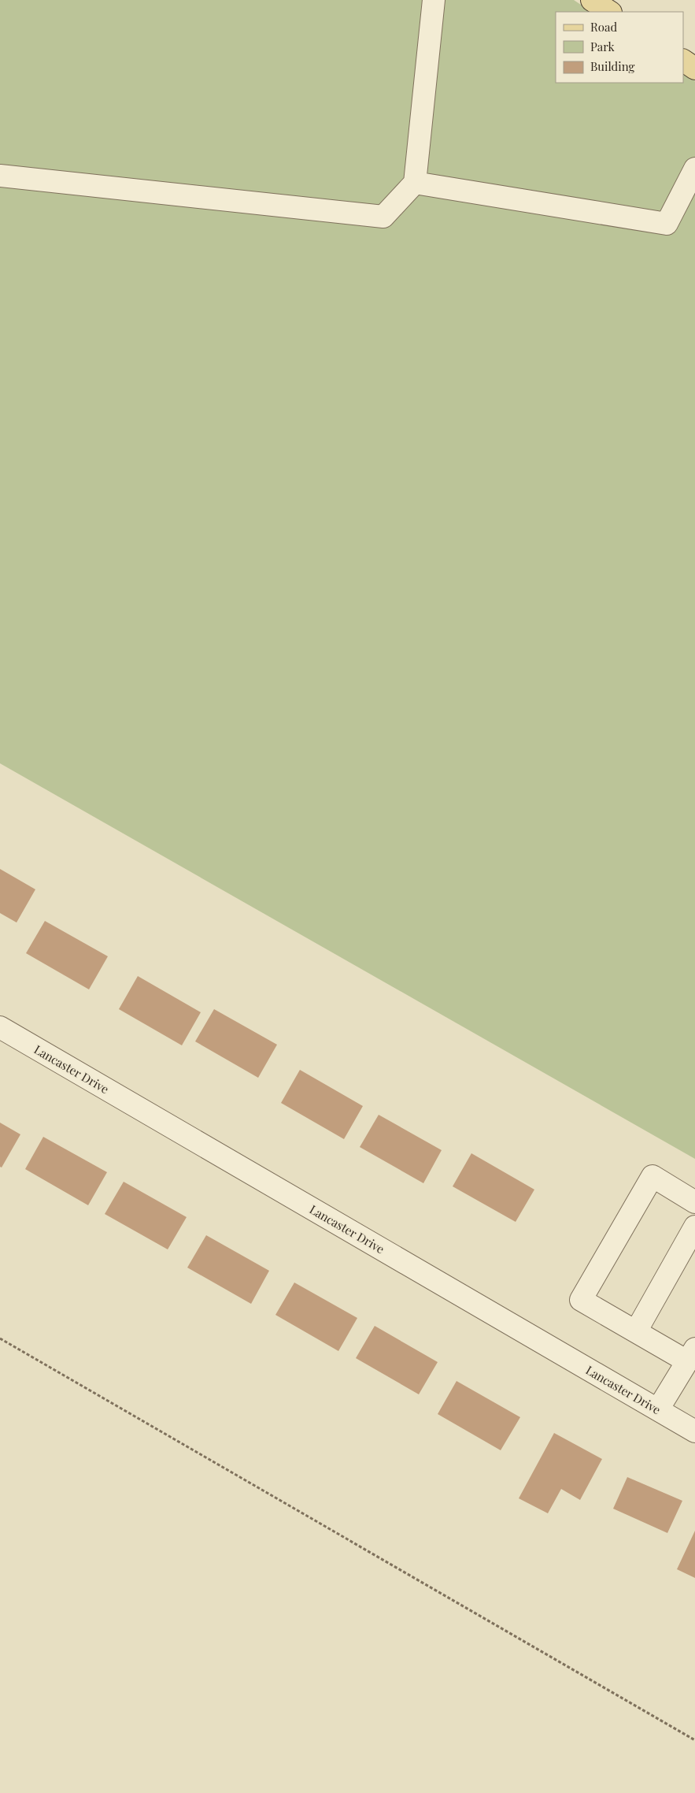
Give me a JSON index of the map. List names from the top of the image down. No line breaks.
{"streets":{"street":["Lancaster Drive"]},"legend":["Road","Park","Building"]}
